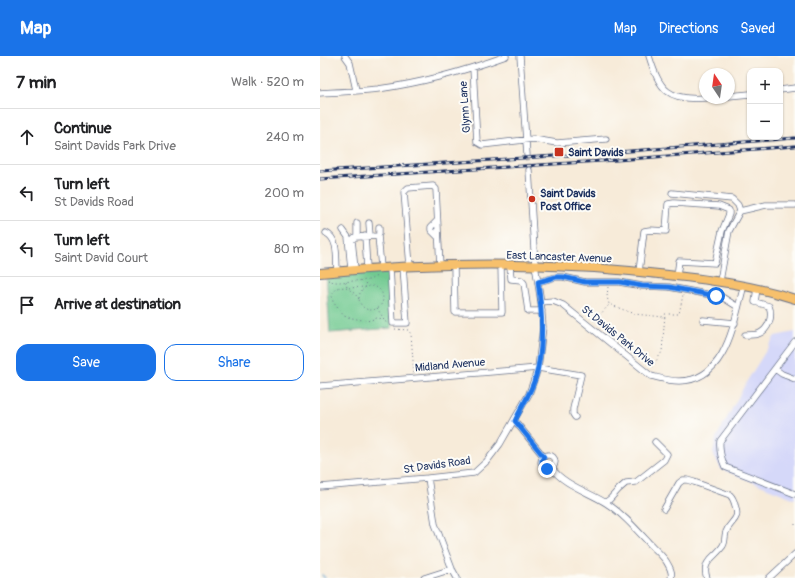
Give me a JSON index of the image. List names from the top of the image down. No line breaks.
{"streets":{"highway":["East Lancaster Avenue"],"street":["Glynn Lane","St Davids Park Drive","Midland Avenue","St Davids Road"]},"crossings":[["East Lancaster Avenue","St Davids Park Drive"],["East Lancaster Avenue","St Davids Road"],["St Davids Park Drive","St Davids Road"],["Midland Avenue","St Davids Road"]],"places":{"transit":["Saint Davids"],"other":["Saint Davids Post Office"]},"north":"top","page":{"header":"Map","nav":["Map","Directions","Saved"],"heading":["7 min","Walk · 520 m"],"map_buttons":["+","−"],"list":[["Continue","Saint Davids Park Drive","240 m"],["Turn left","St Davids Road","200 m"],["Turn left","Saint David Court","80 m"],"Arrive at destination"],"buttons":["Save","Share"]}}
